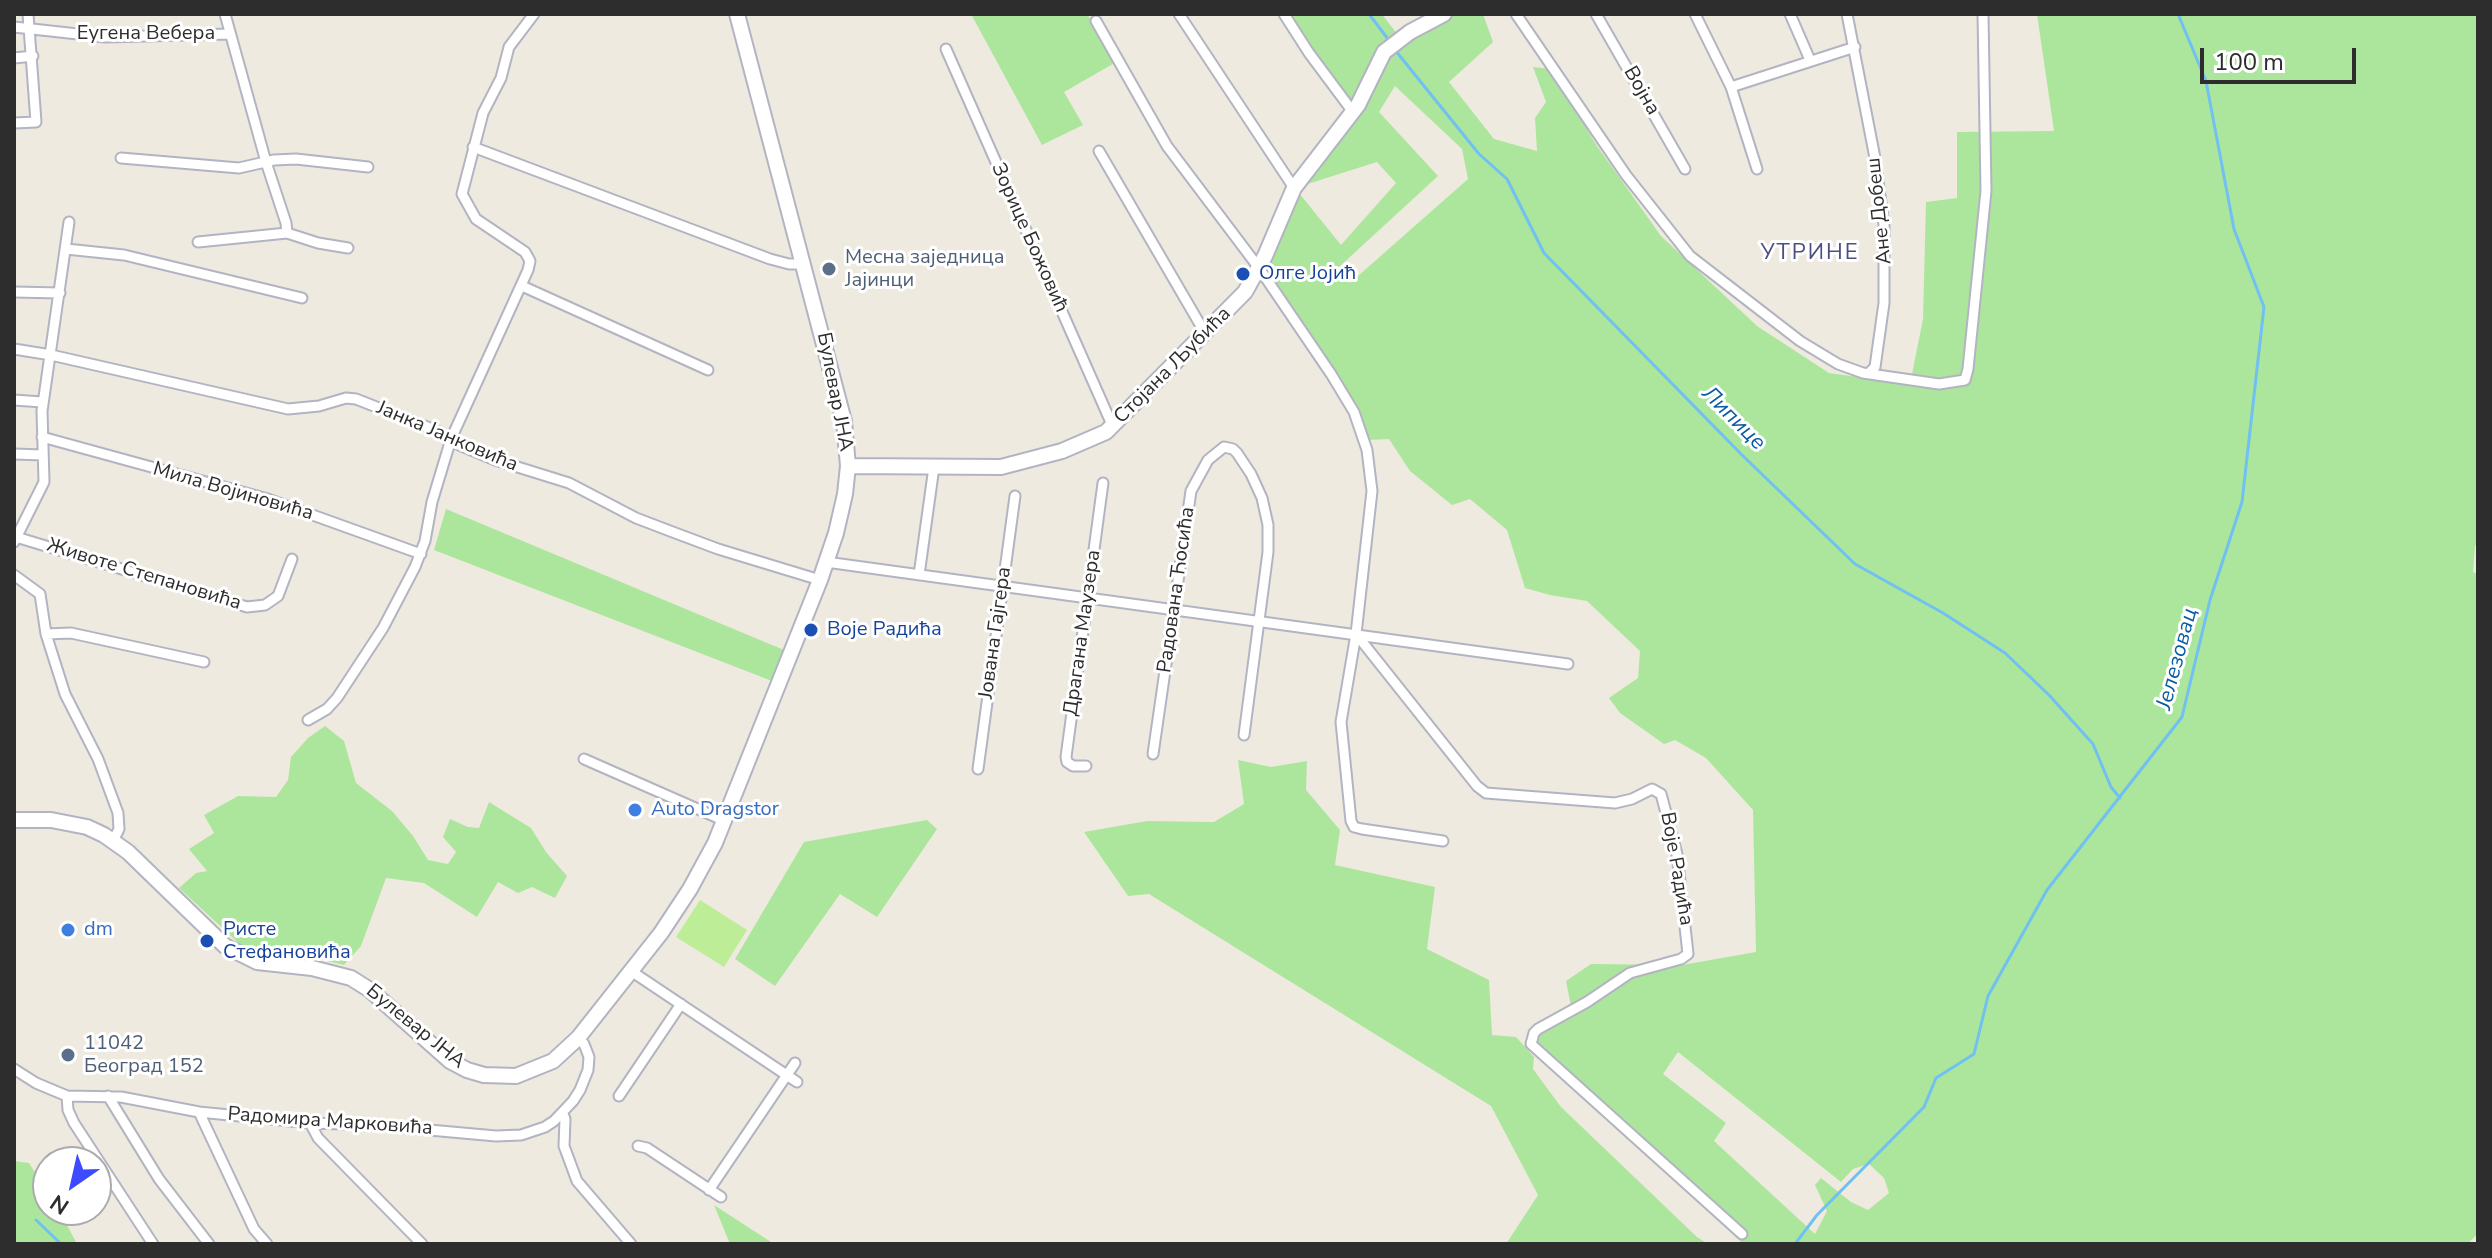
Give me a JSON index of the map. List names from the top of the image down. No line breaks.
{"streets":{"main road":["Стојана Љубића","Булевар ЈНА"],"street":["Еугена Вебера","Војна","Ане Добеш","Зорице Божовић","Јанка Јанковића","Мила Војиновића","Животе Степановића","Радована Ћосића","Јована Гајгера","Драгана Маузера","Воје Радића","Радомира Марковића"]},"crossings":[["Зорице Божовић","Стојана Љубића"],["Стојана Љубића","Булевар ЈНА"],["Булевар ЈНА","Јанка Јанковића"],["Булевар ЈНА","Радомира Марковића"]],"districts":["УТРИНЕ"],"water":["Липице","Јелезовац"],"places":["Месна заједница Јајинци","Олге Јојић","Воје Радића","Auto Dragstor","dm","Ристе Стефановића","11042 Београд 152"],"scale_bar":"100 m","north":"bottom left"}
